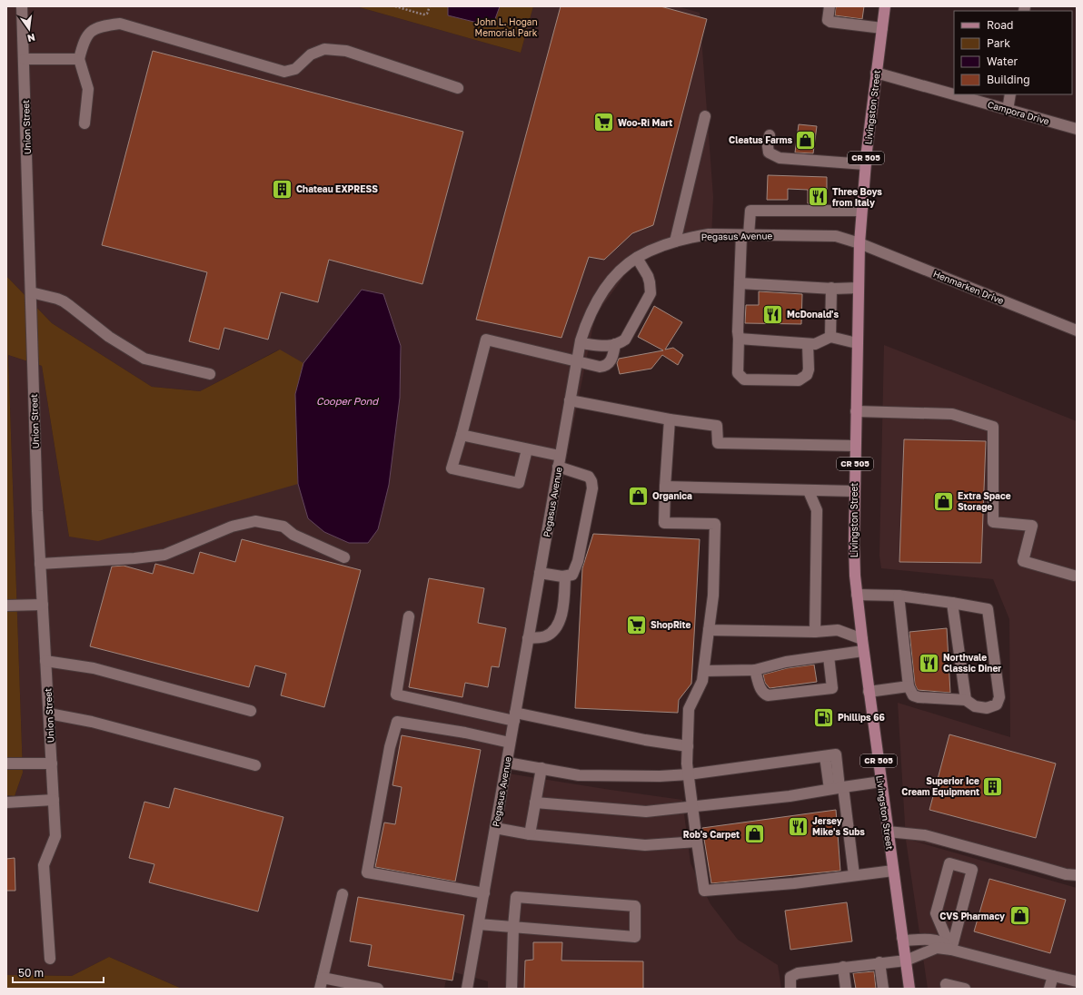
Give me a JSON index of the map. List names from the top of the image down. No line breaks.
{"streets":{"main road":["Livingston Street","CR 505"],"street":["Campora Drive","Union Street","Pegasus Avenue","Henmarken Drive"]},"crossings":[["Livingston Street","Campora Drive"],["Livingston Street","Pegasus Avenue"],["Livingston Street","Henmarken Drive"],["Pegasus Avenue","Henmarken Drive"]],"water":["Cooper Pond"],"parks":["John L. Hogan Memorial Park"],"places":{"supermarket":["Woo-Ri Mart","ShopRite"],"shop":["Cleatus Farms","Organica","Extra Space Storage","Rob's Carpet","CVS Pharmacy"],"building":["Chateau EXPRESS","Superior Ice Cream Equipment"],"restaurant":["Three Boys from Italy","McDonald's","Northvale Classic Diner","Jersey Mike's Subs"],"fuel station":["Phillips 66"]},"legend":["Road","Park","Water","Building"],"scale_bar":"50 m","north":"bottom"}
